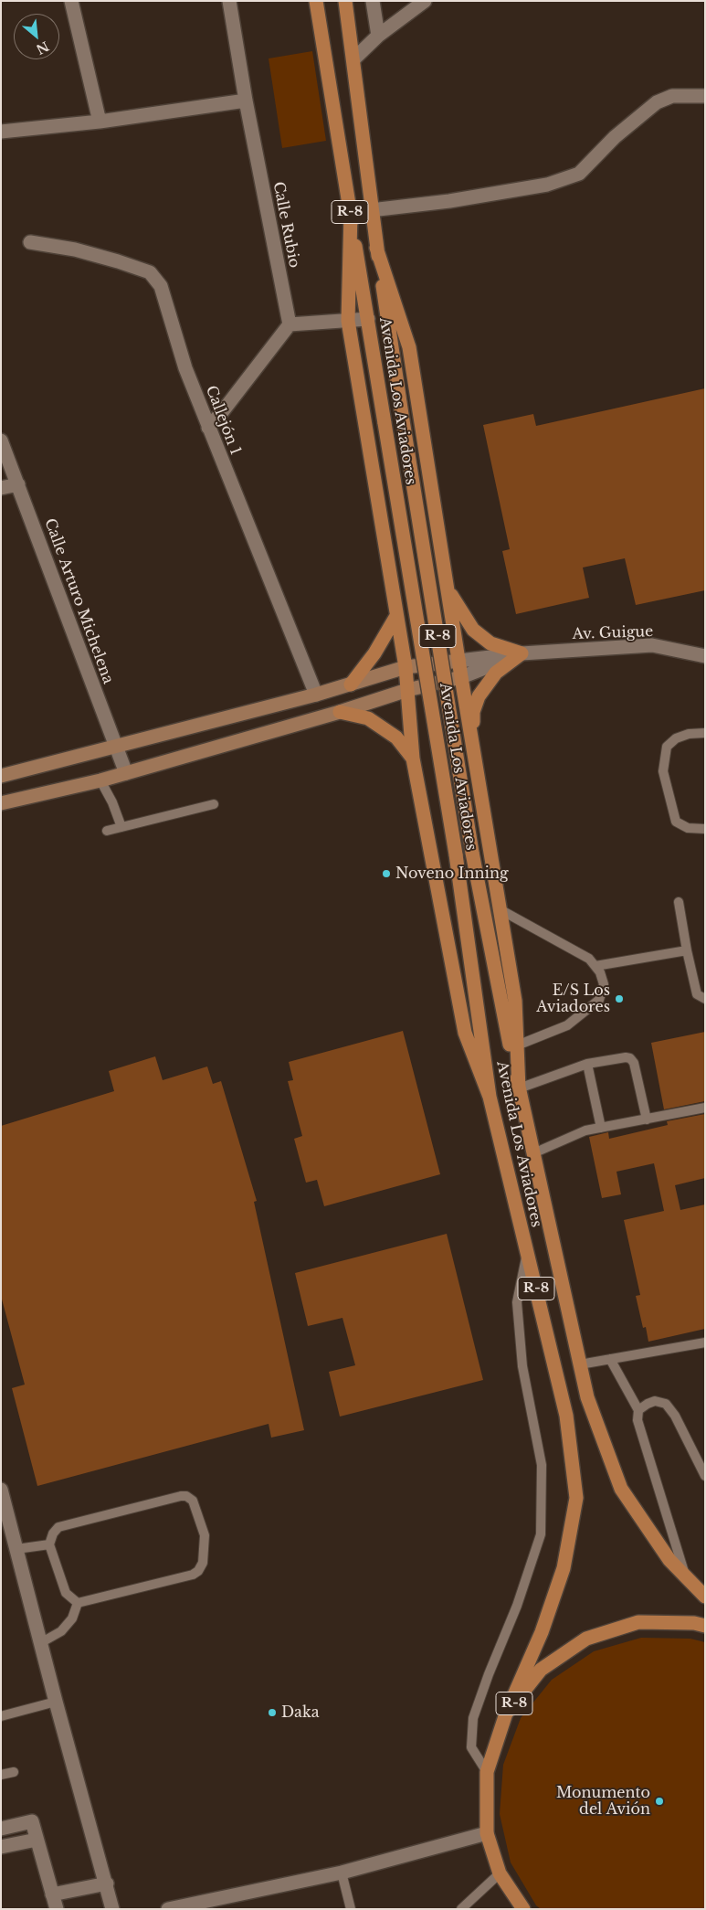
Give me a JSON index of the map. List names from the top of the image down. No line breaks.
{"streets":{"main road":["R-8","Avenida Los Aviadores"],"street":["Calle Rubio","Callejón 1","Calle Arturo Michelena","Av. Guigue"]},"crossings":[["R-8","Avenida Los Aviadores"]],"places":["Noveno Inning","E/S Los Aviadores","Daka","Monumento del Avión"],"north":"bottom right"}
